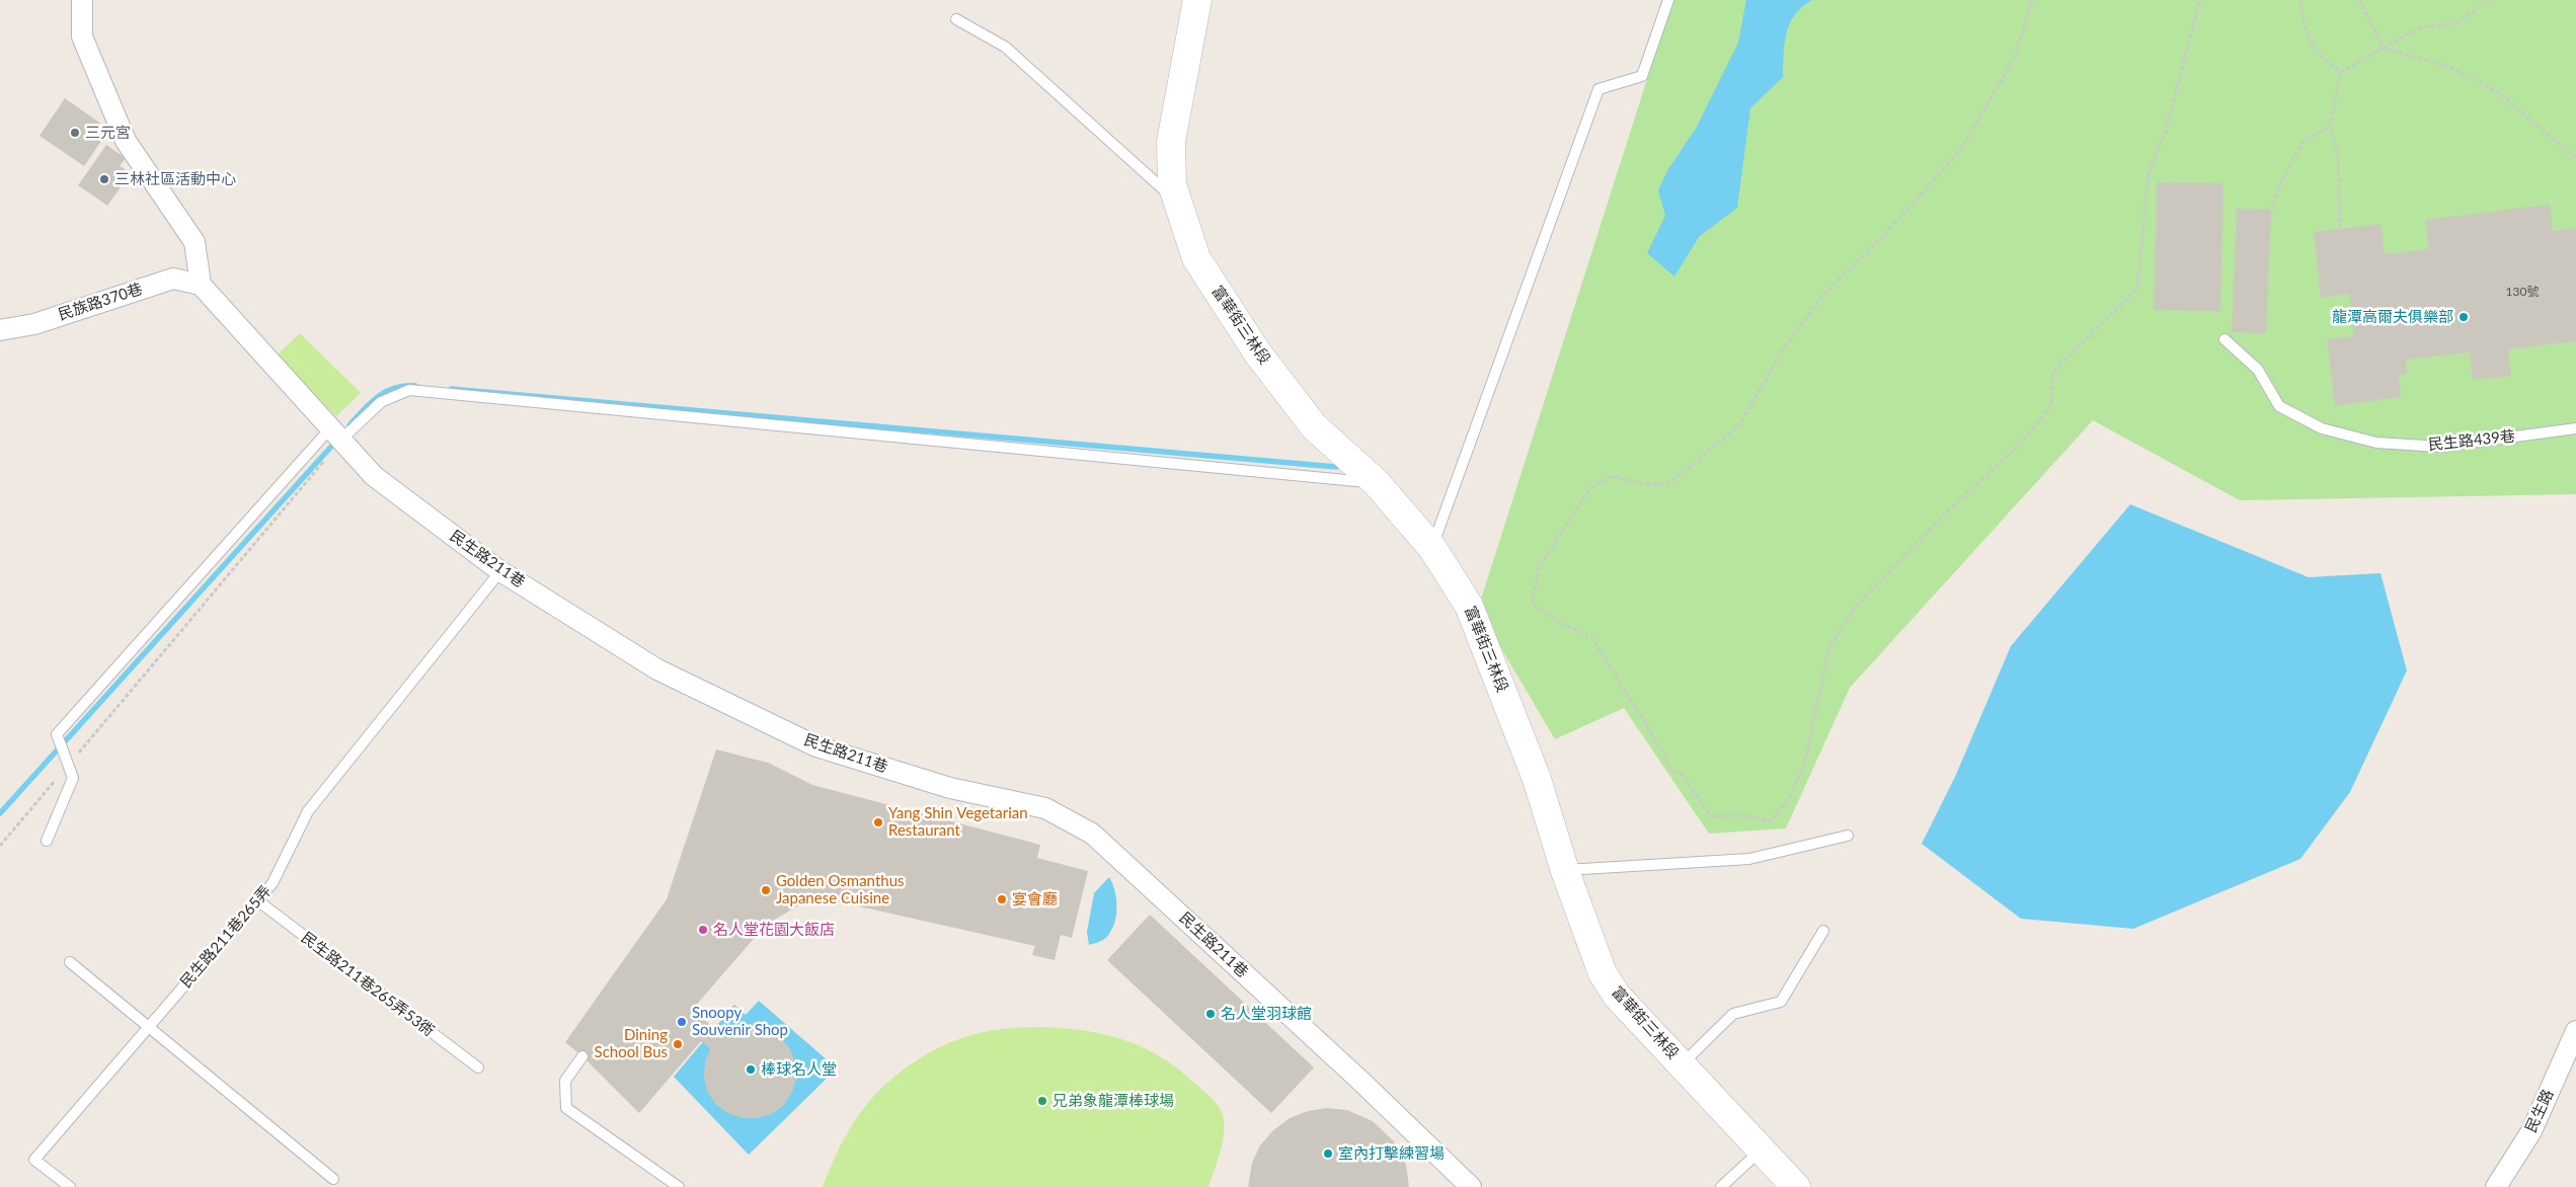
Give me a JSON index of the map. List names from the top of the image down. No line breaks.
{"streets":{"street":["民族路370巷","富華街三林段","民生路211巷","民生路"],"lane":["民生路439巷","民生路211巷265弄","民生路211巷265弄53衖"]},"crossings":[["民族路370巷","民生路211巷"],["民生路211巷","民生路211巷265弄"],["民生路211巷265弄","民生路211巷265弄53衖"]],"places":["三元宮","三林社區活動中心","龍潭高爾夫俱樂部","Yang Shin Vegetarian Restaurant","Golden Osmanthus Japanese Cuisine","宴會廳","名人堂花園大飯店","名人堂羽球館","Snoopy Souvenir Shop","Dining School Bus","棒球名人堂","兄弟象龍潭棒球場","室內打擊練習場"],"house_numbers":["130號"]}
